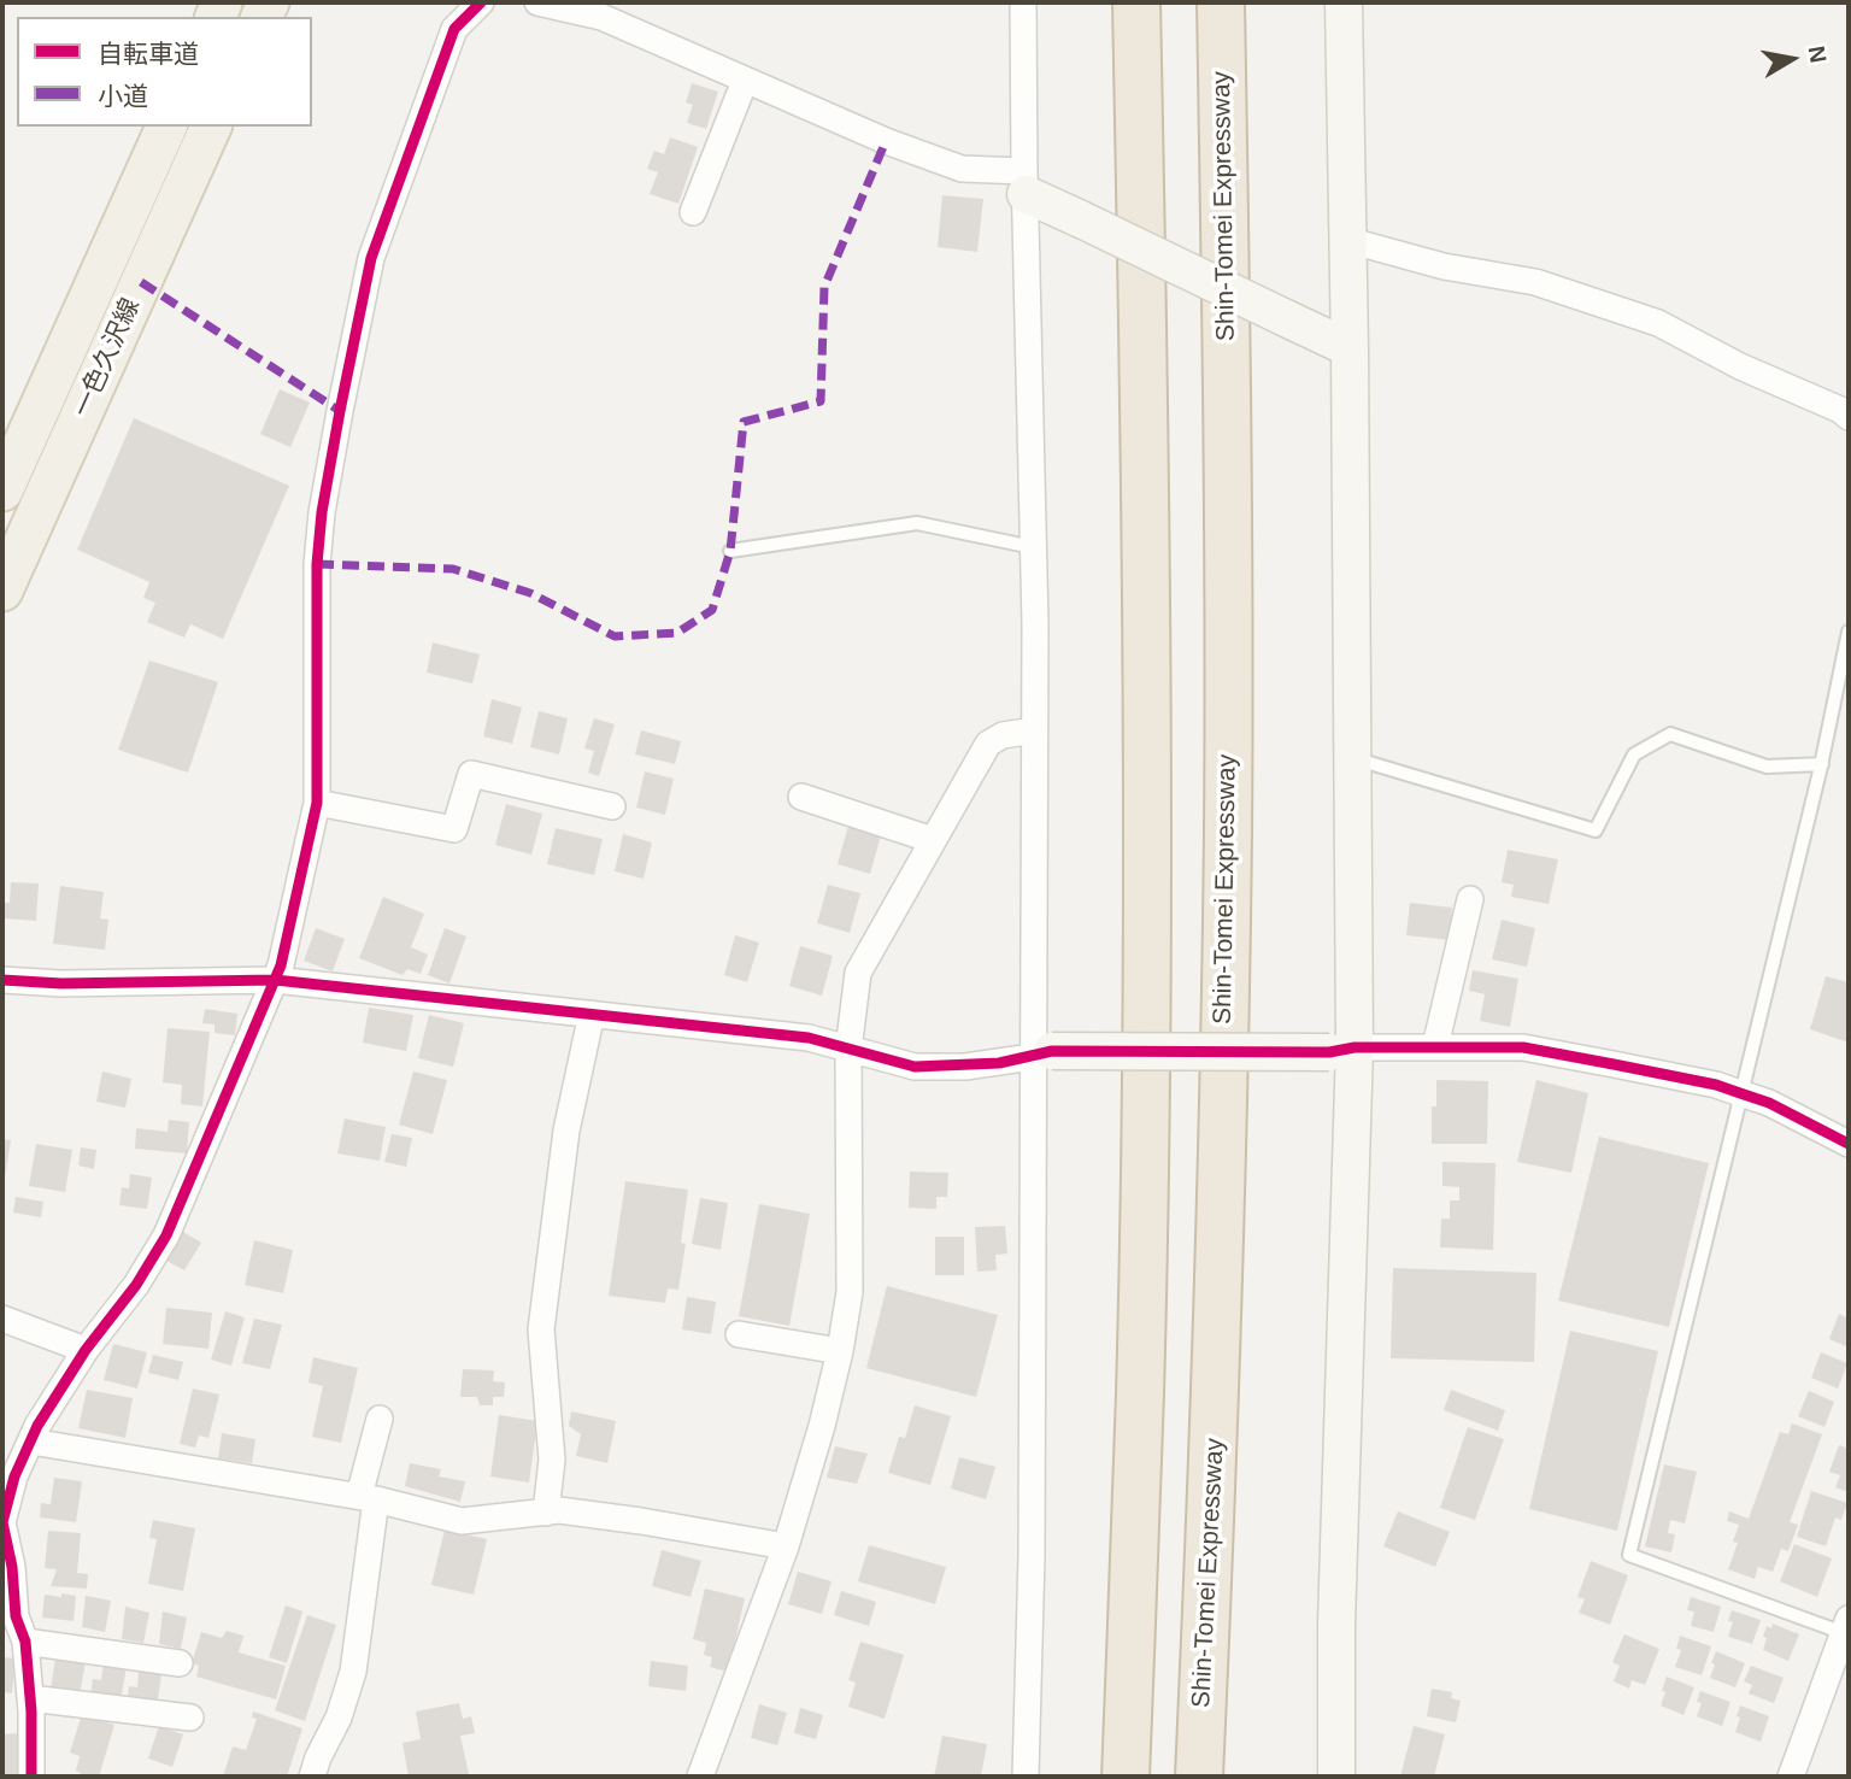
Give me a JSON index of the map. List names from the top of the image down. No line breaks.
{"streets":{"highway":["Shin-Tomei Expressway"],"main road":["一色久沢線"]},"legend":["自転車道","小道"],"north":"right"}
